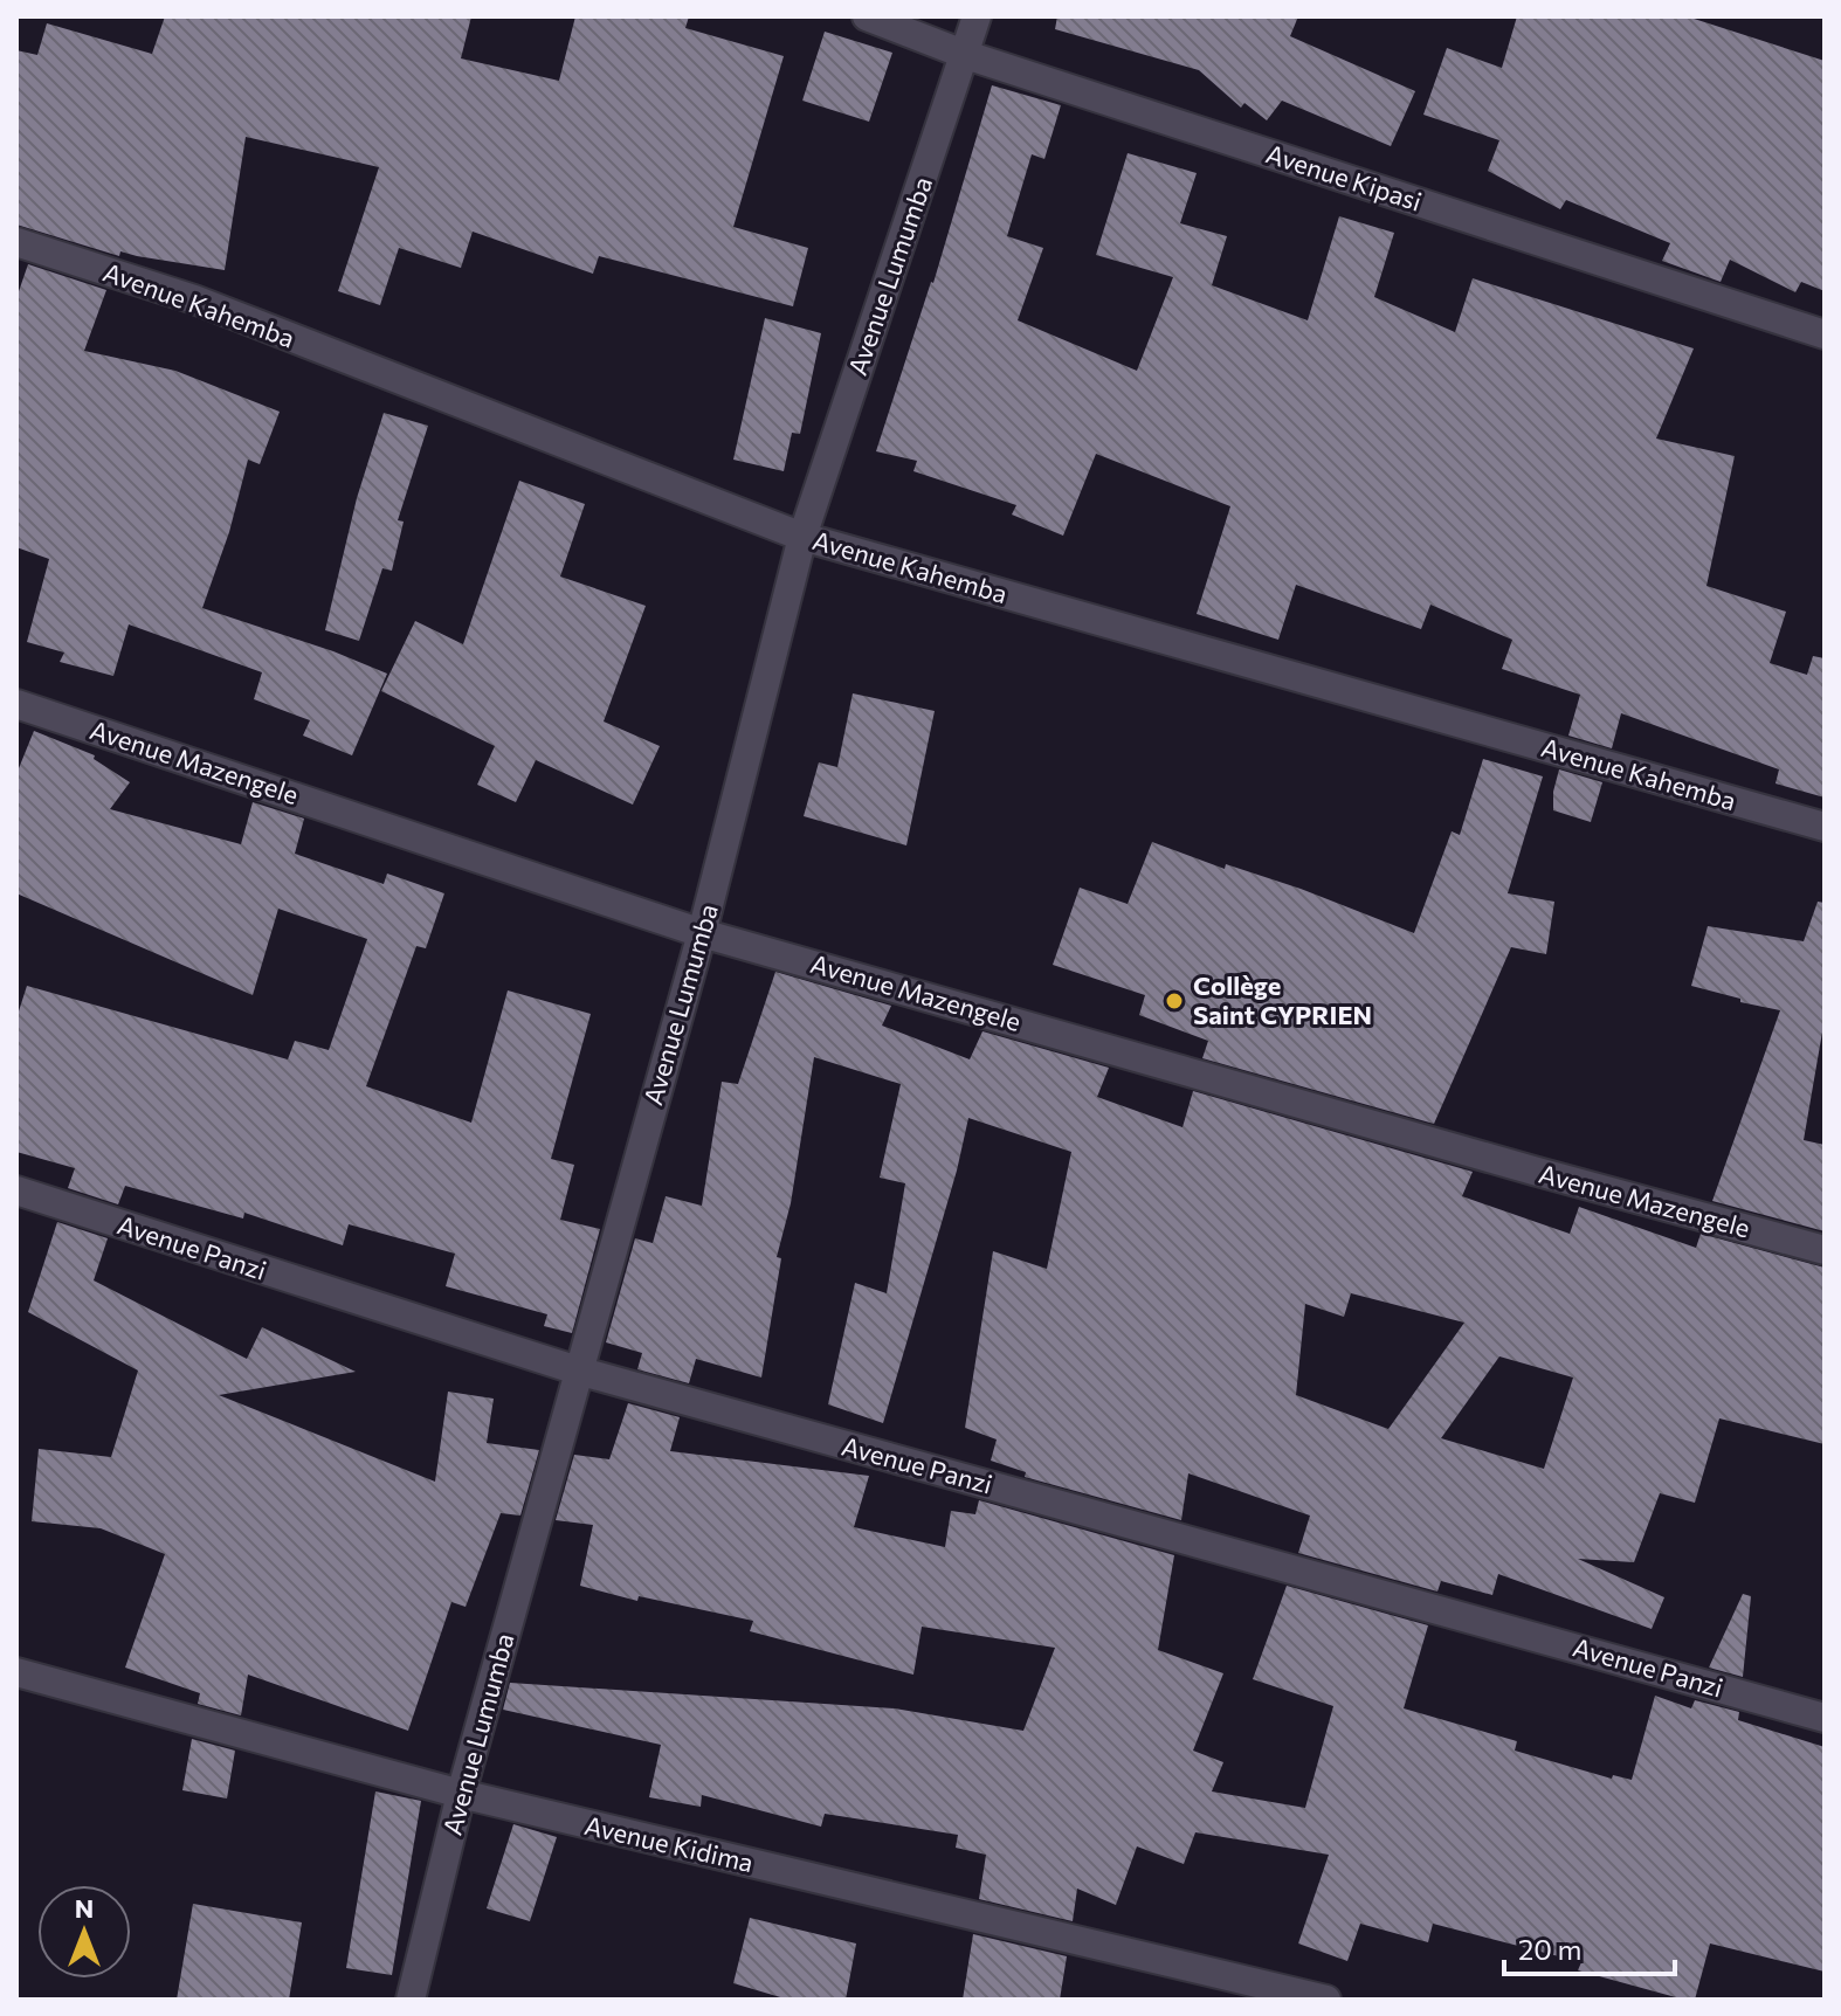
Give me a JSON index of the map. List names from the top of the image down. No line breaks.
{"streets":{"street":["Avenue Kipasi","Avenue Lumumba","Avenue Kahemba","Avenue Mazengele","Avenue Panzi","Avenue Kidima"]},"crossings":[["Avenue Kipasi","Avenue Lumumba"],["Avenue Lumumba","Avenue Kahemba"],["Avenue Lumumba","Avenue Mazengele"],["Avenue Lumumba","Avenue Panzi"],["Avenue Lumumba","Avenue Kidima"]],"places":["Collège Saint CYPRIEN"],"scale_bar":"20 m","north":"top"}
